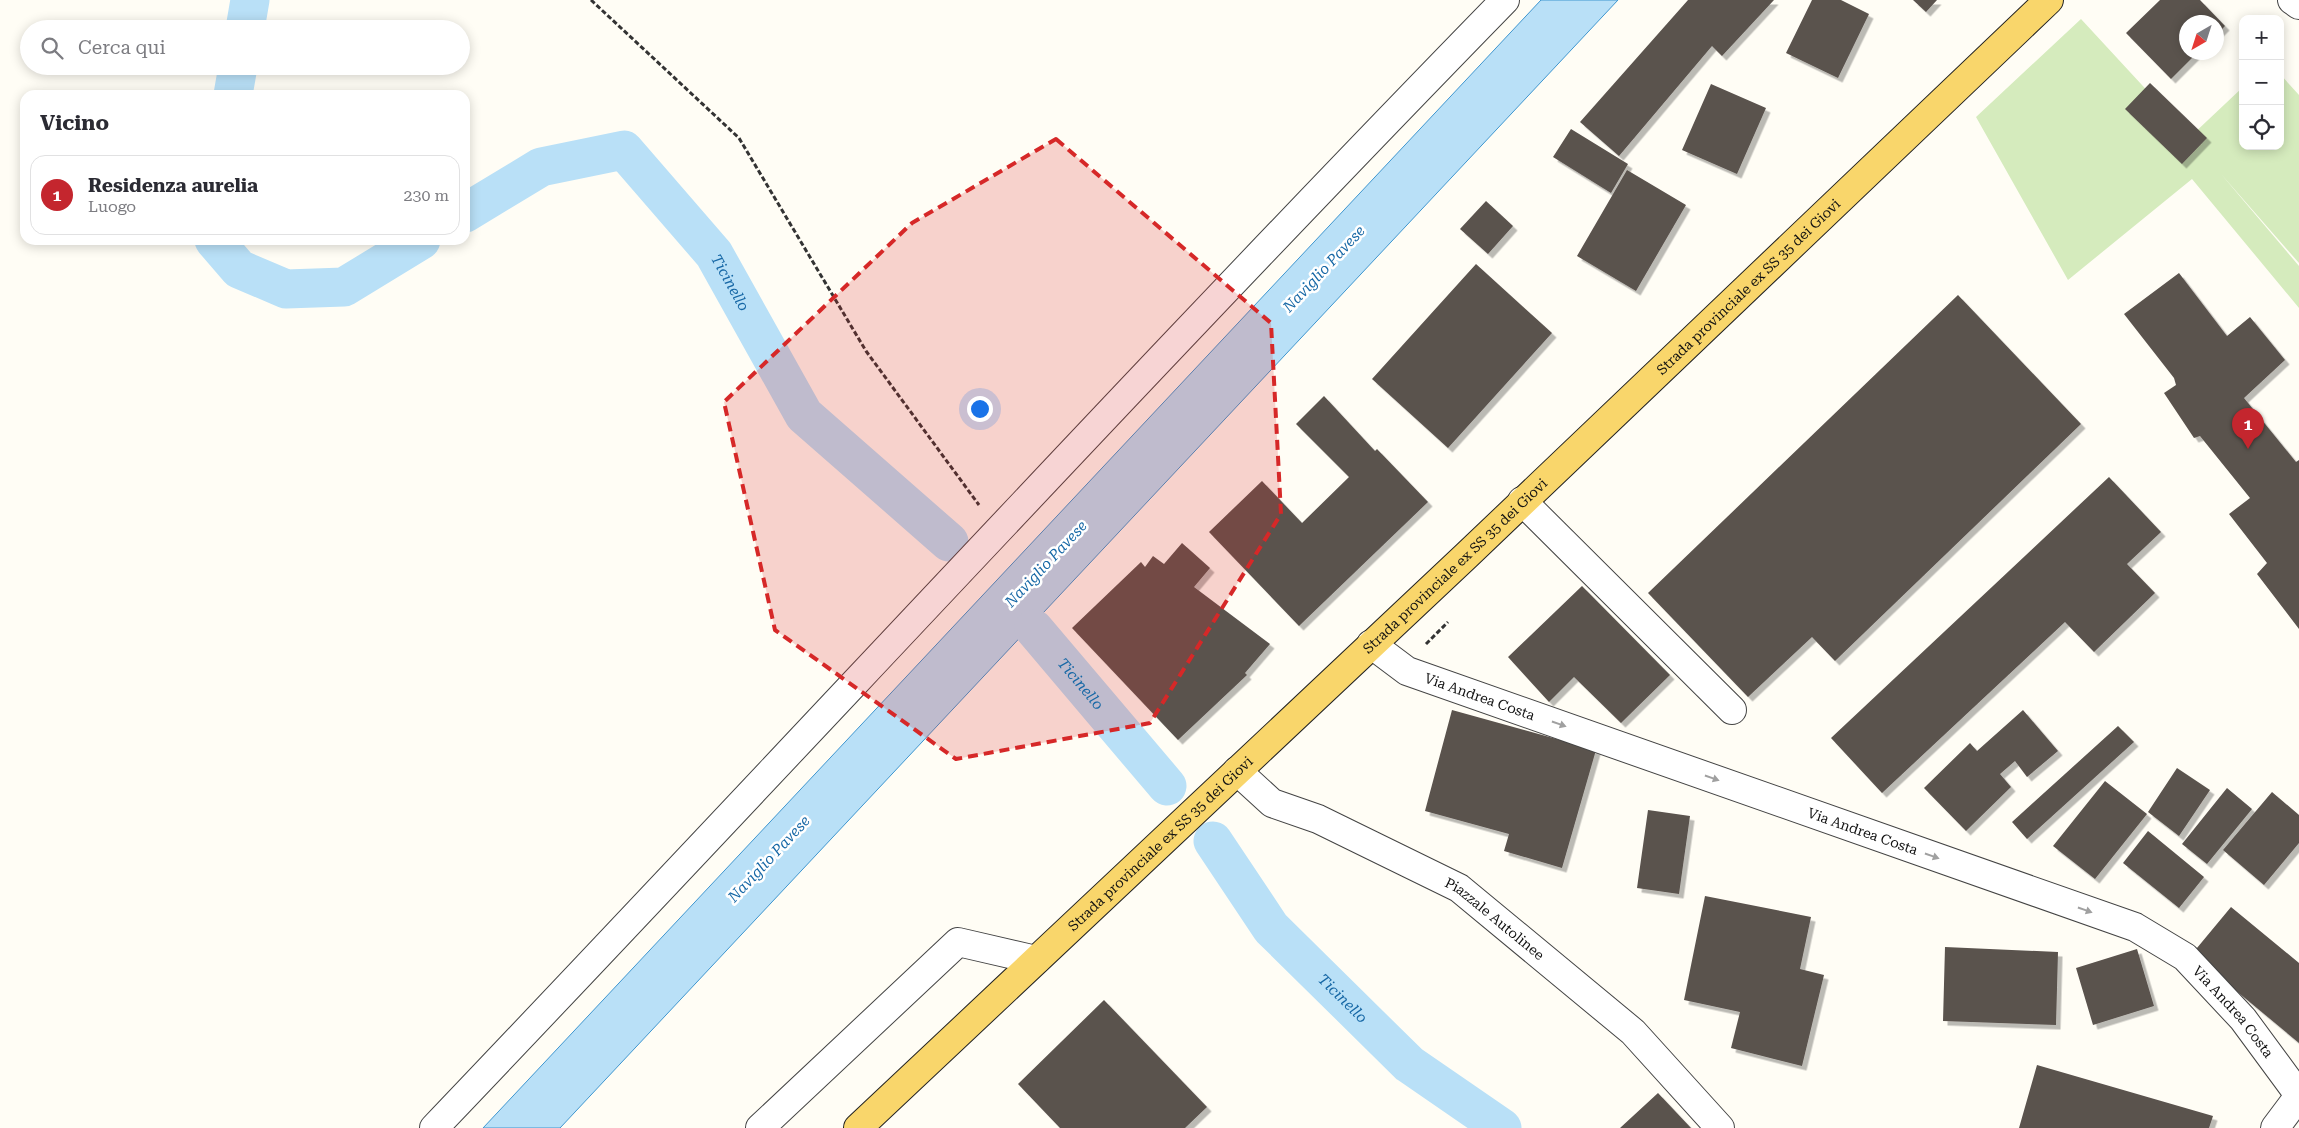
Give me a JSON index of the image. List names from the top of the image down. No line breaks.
{"streets":{"main road":["Strada provinciale ex SS 35 dei Giovi"],"street":["Via Andrea Costa","Piazzale Autolinee"]},"crossings":[["Strada provinciale ex SS 35 dei Giovi","Via Andrea Costa"],["Strada provinciale ex SS 35 dei Giovi","Piazzale Autolinee"]],"one_way":["Via Andrea Costa"],"water":["Naviglio Pavese","Ticinello"],"north":"bottom left","page":{"map_buttons":["+","−"],"search":"Cerca qui","heading":"Vicino","list":[{"mark":"1","name":"Residenza aurelia","note":"Luogo","value":"230 m"}],"pins":"1"}}
